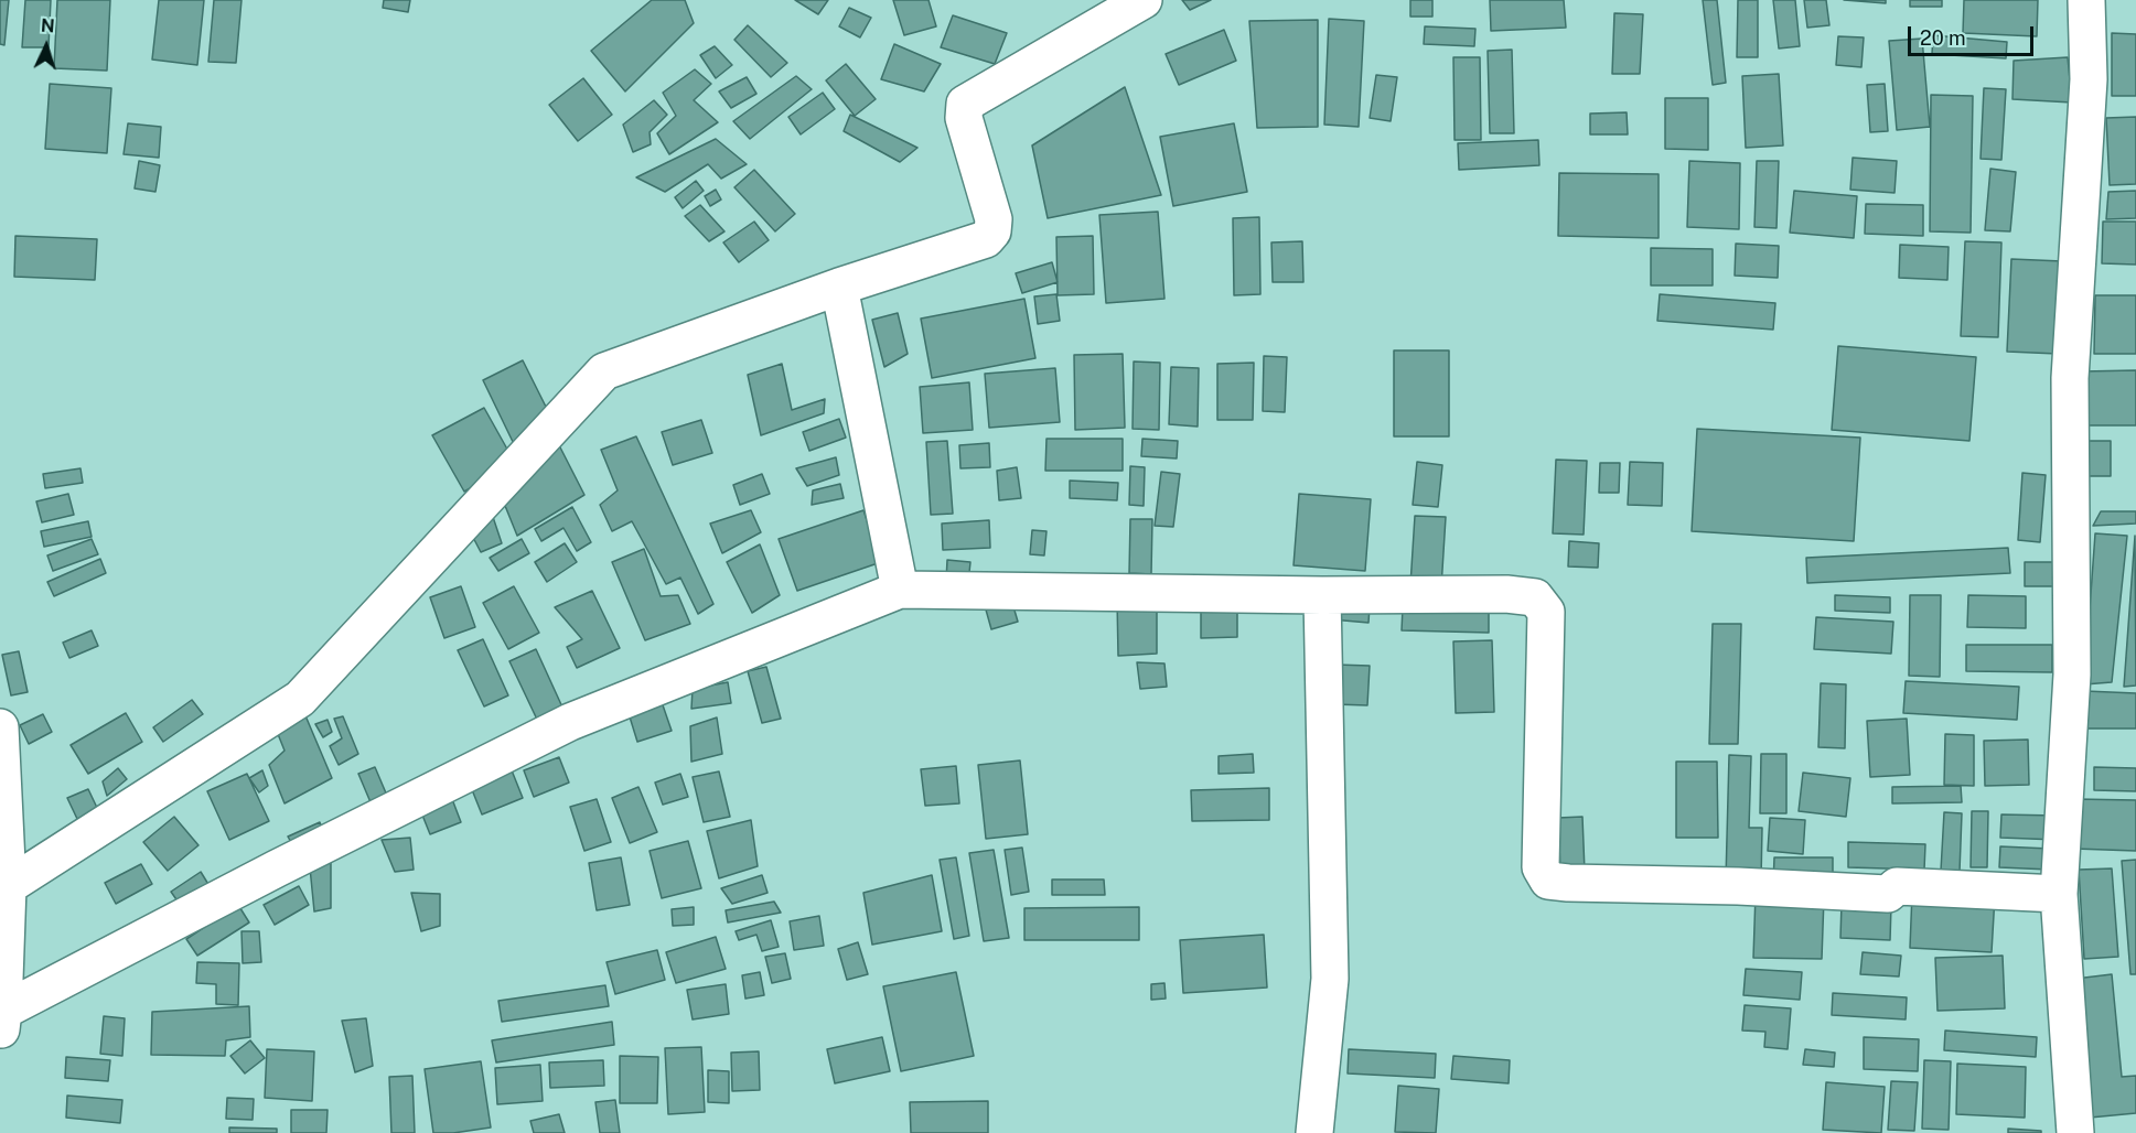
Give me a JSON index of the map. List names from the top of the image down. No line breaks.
{"scale_bar":"20 m","north":"top"}
